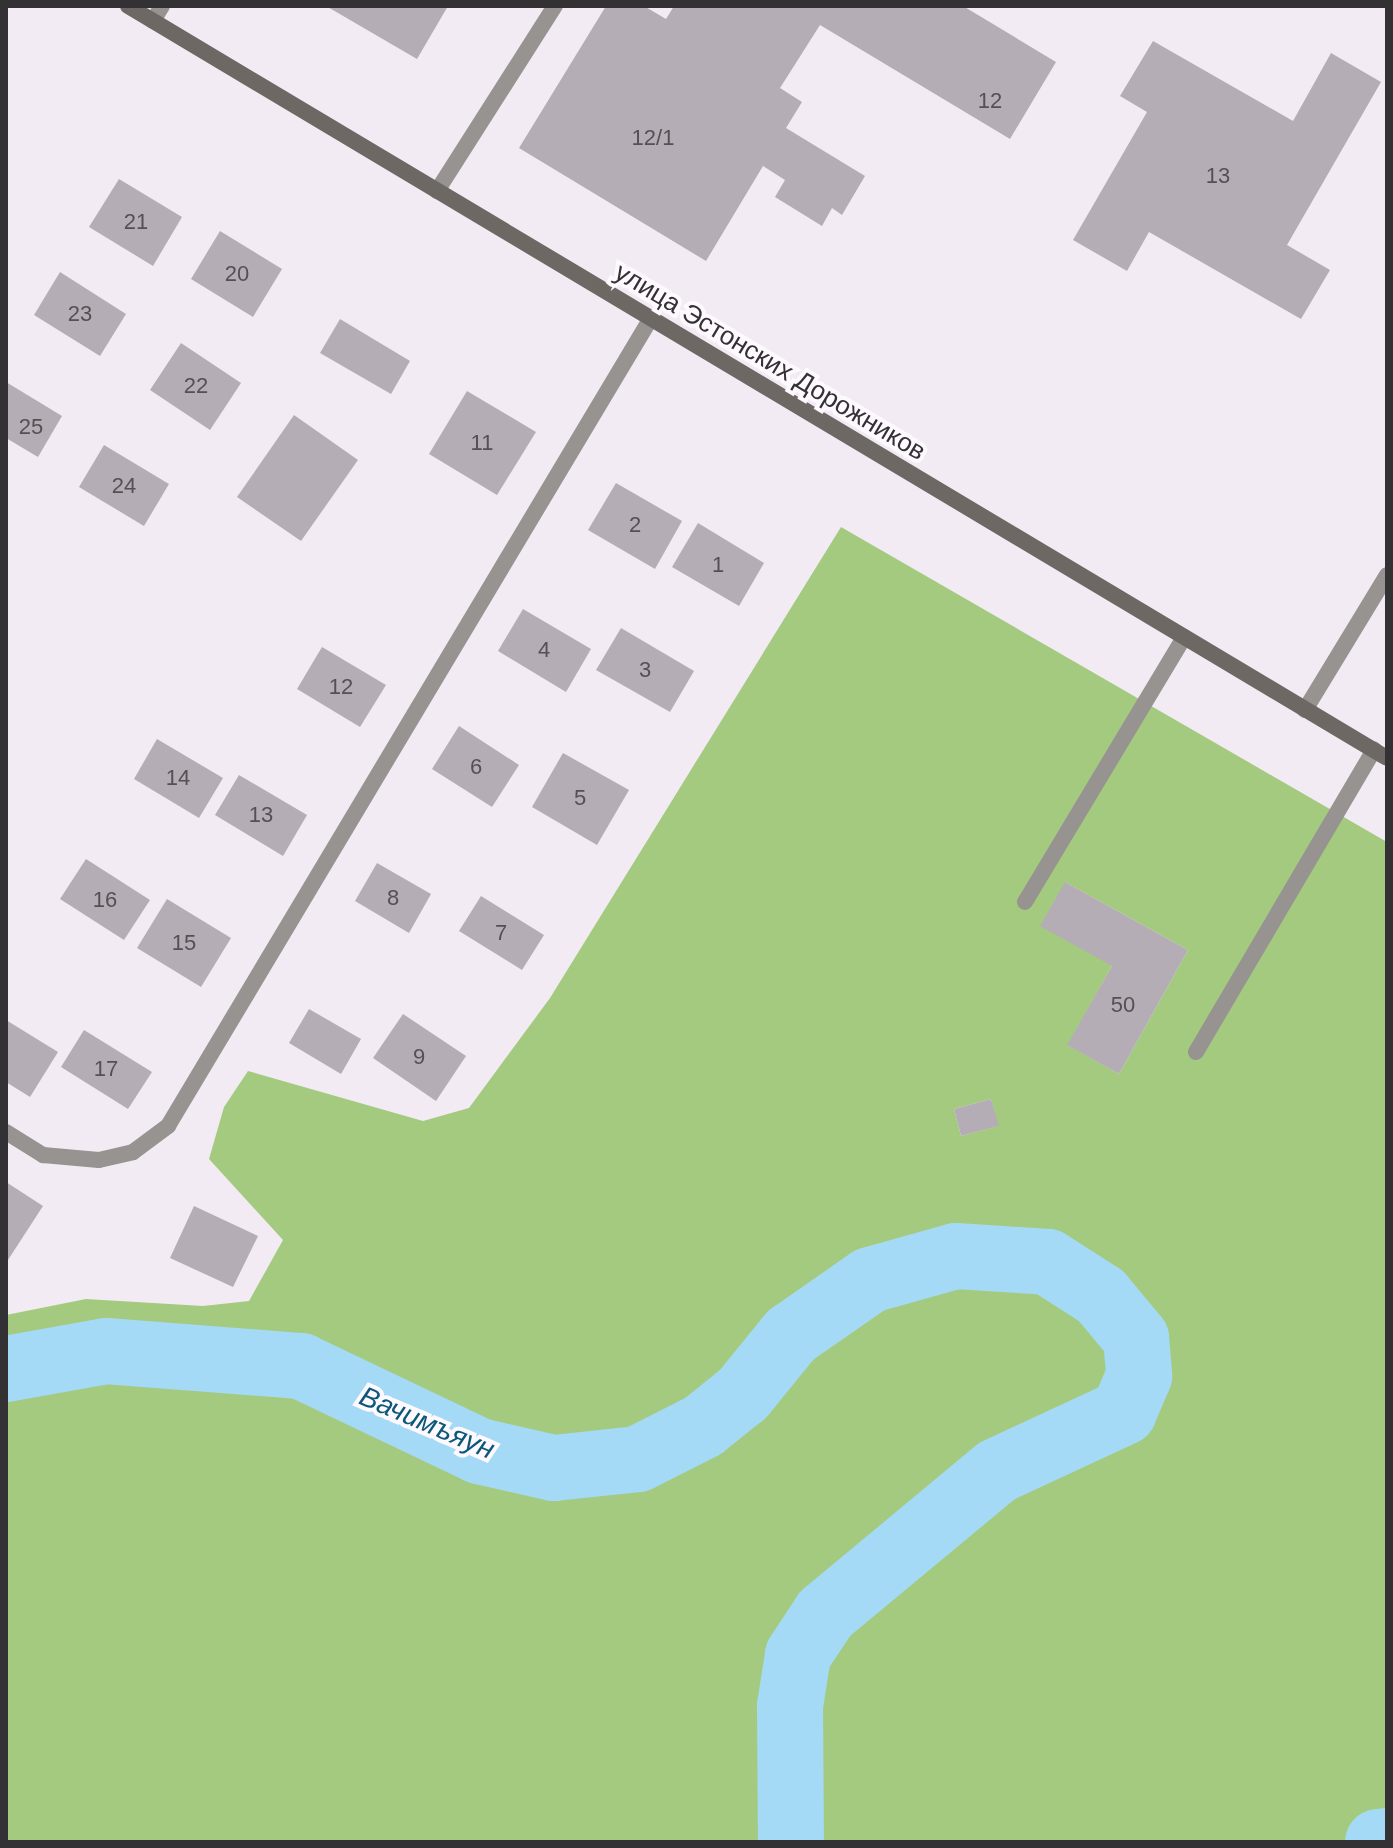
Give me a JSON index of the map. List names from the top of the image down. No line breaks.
{"streets":{"main road":["улица Эстонских Дорожников"]},"water":["Вачимъяун"],"house_numbers":["12","12/1","13","21","20","23","22","25","11","24","2","1","4","3","12","6","14","5","13","8","16","7","15","50","9","17"]}
